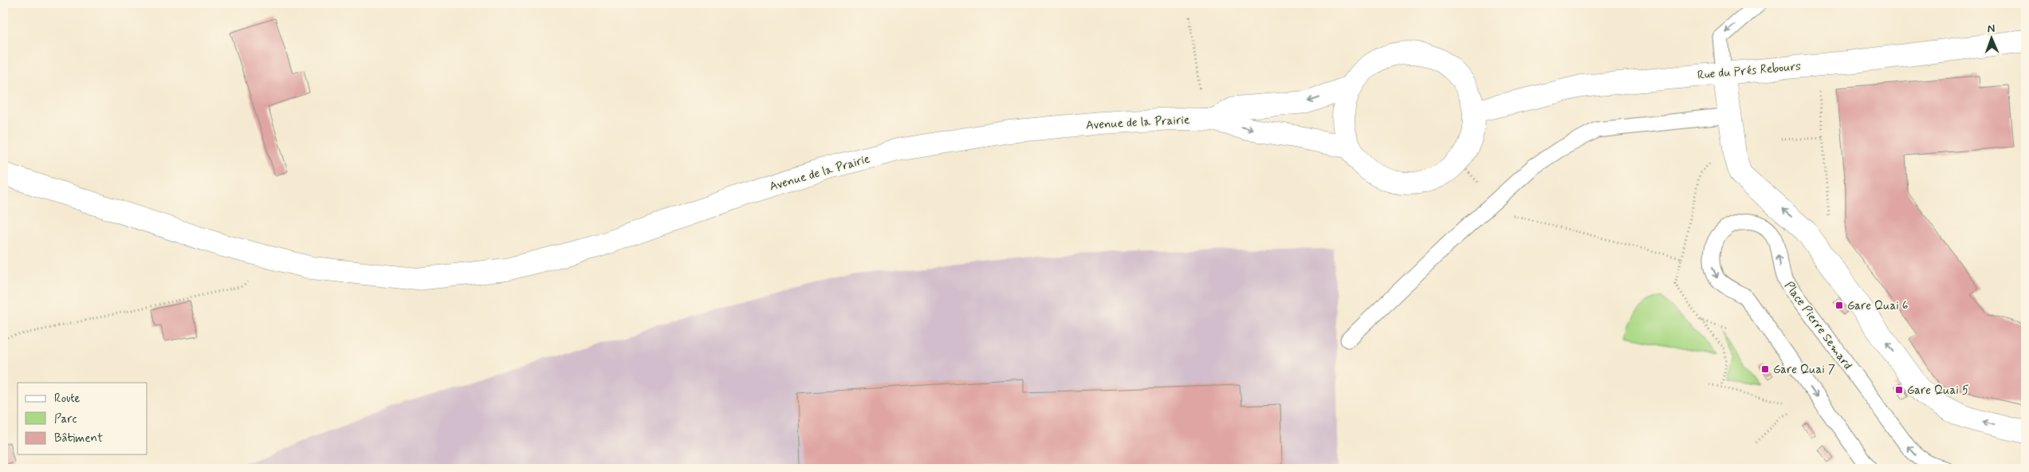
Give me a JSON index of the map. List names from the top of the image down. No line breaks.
{"streets":{"street":["Rue du Prés Rebours","Avenue de la Prairie"],"lane":["Place Pierre Semard"]},"crossings":[["Rue du Prés Rebours","Avenue de la Prairie"]],"places":{"transit":["Gare Quai 6","Gare Quai 7","Gare Quai 5"]},"legend":["Route","Parc","Bâtiment"],"north":"top"}
